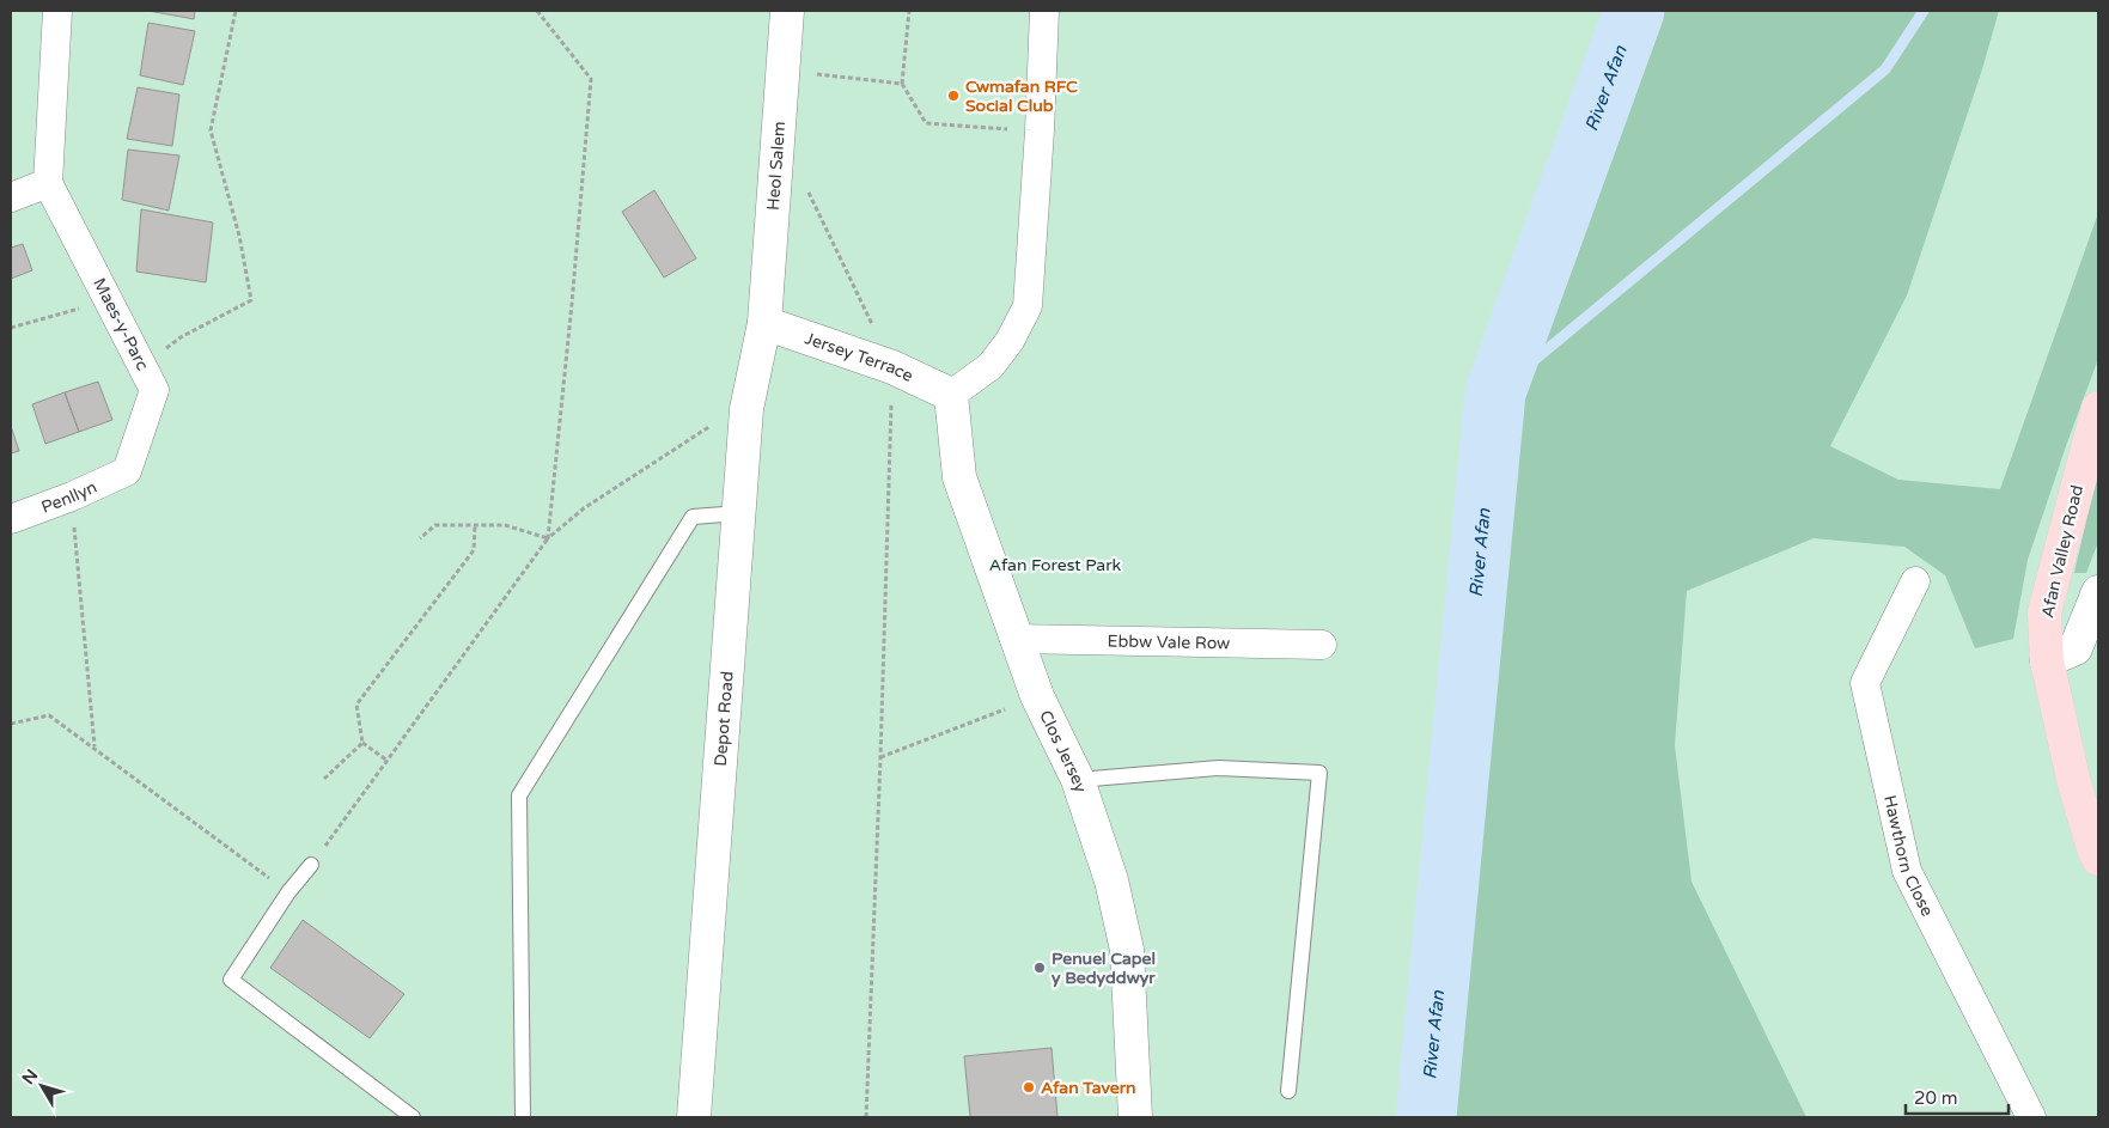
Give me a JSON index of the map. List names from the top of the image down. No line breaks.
{"streets":{"main road":["Heol Salem","Jersey Terrace","Afan Valley Road","Depot Road","Clos Jersey"],"street":["Maes-y-Parc","Penllyn","Ebbw Vale Row","Hawthorn Close"]},"crossings":[["Heol Salem","Jersey Terrace"],["Heol Salem","Depot Road"],["Maes-y-Parc","Penllyn"],["Jersey Terrace","Depot Road"],["Jersey Terrace","Clos Jersey"],["Ebbw Vale Row","Clos Jersey"]],"water":["River Afan"],"parks":["Afan Forest Park"],"places":["Cwmafan RFC Social Club","Penuel Capel y Bedyddwyr","Afan Tavern"],"scale_bar":"20 m","north":"top left"}
